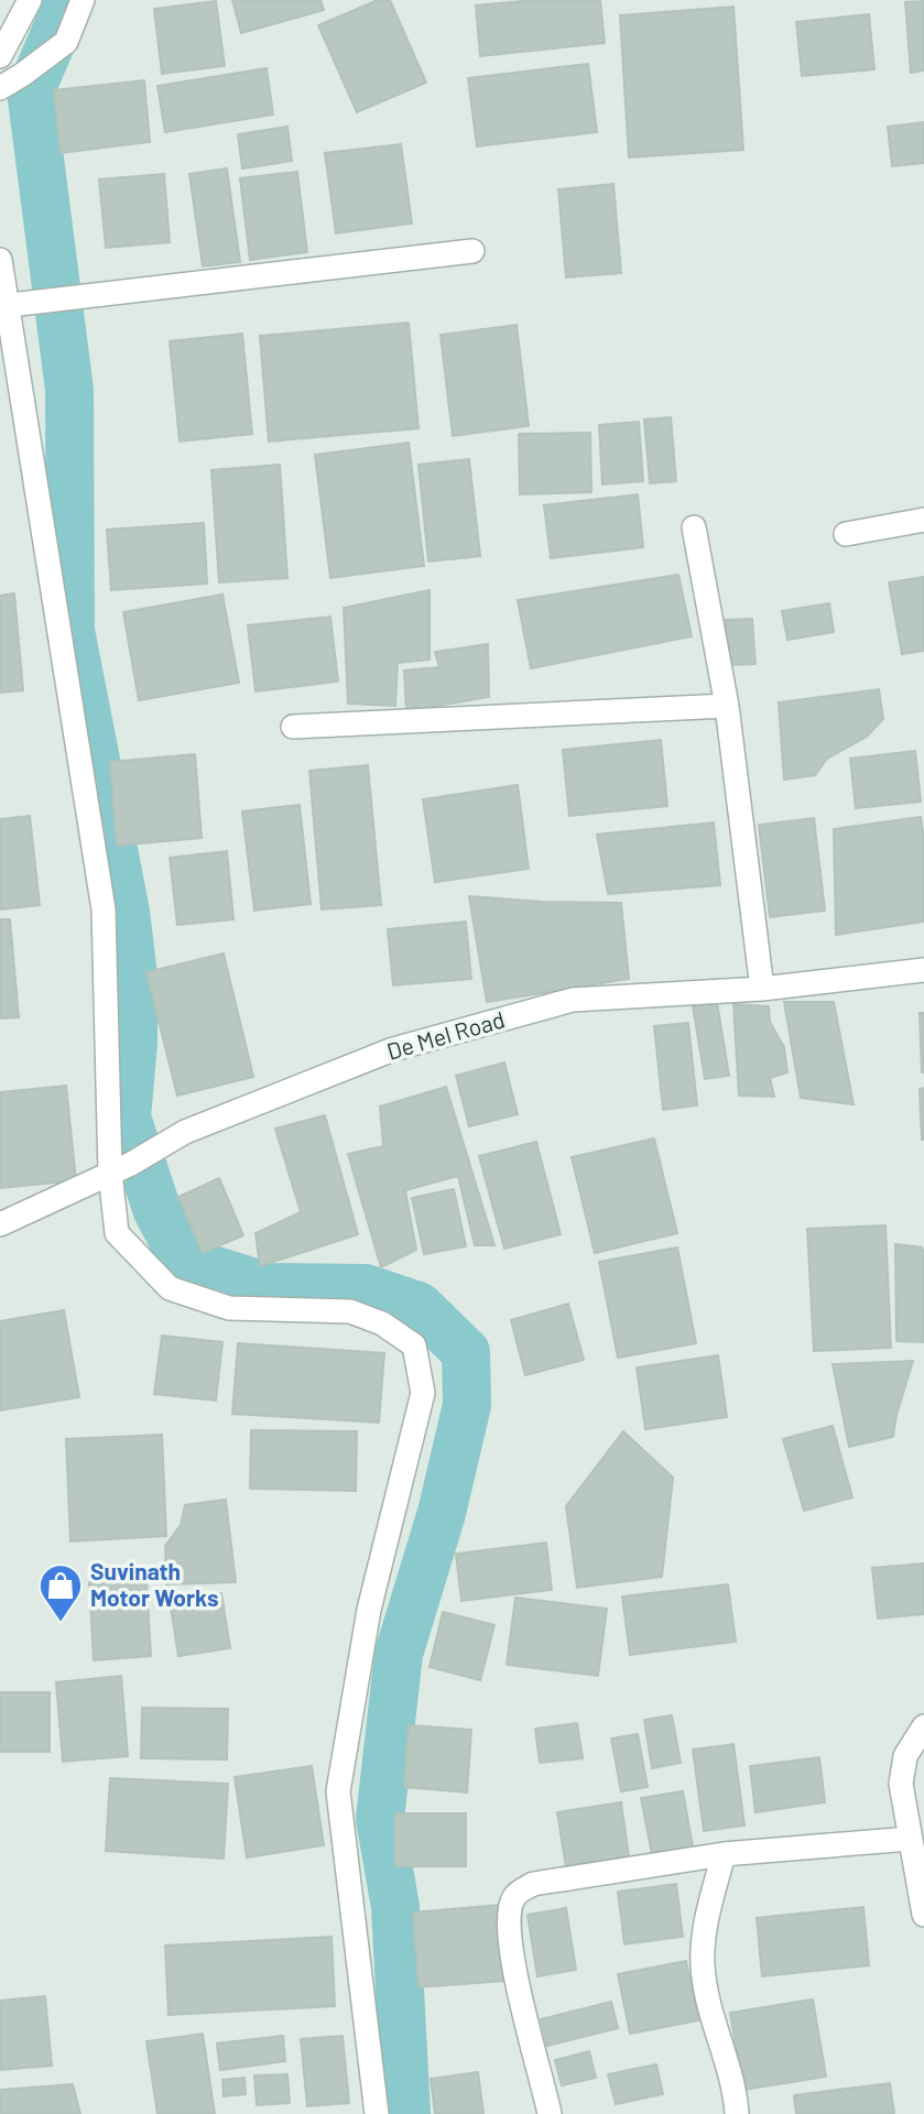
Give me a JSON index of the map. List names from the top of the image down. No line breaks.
{"streets":{"street":["De Mel Road"]},"places":{"shop":["Suvinath Motor Works"]}}
